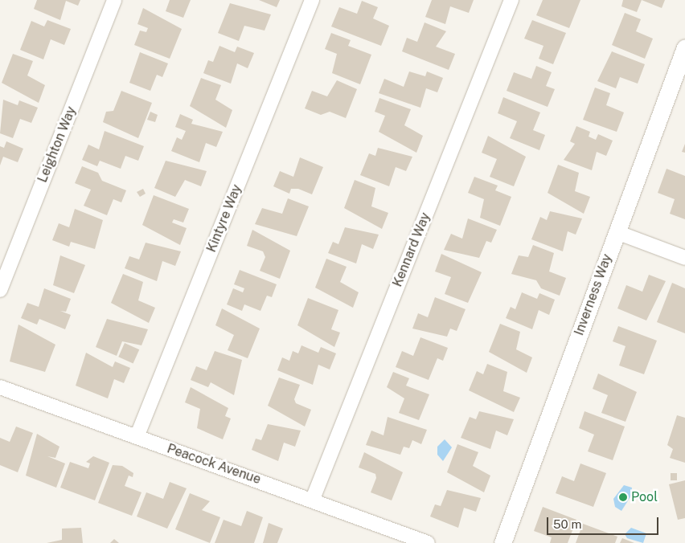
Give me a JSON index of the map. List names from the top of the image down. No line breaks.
{"streets":{"street":["Leighton Way","Kintyre Way","Kennard Way","Inverness Way","Peacock Avenue"]},"crossings":[["Kintyre Way","Peacock Avenue"],["Kennard Way","Peacock Avenue"]],"places":["Pool"],"scale_bar":"50 m"}
